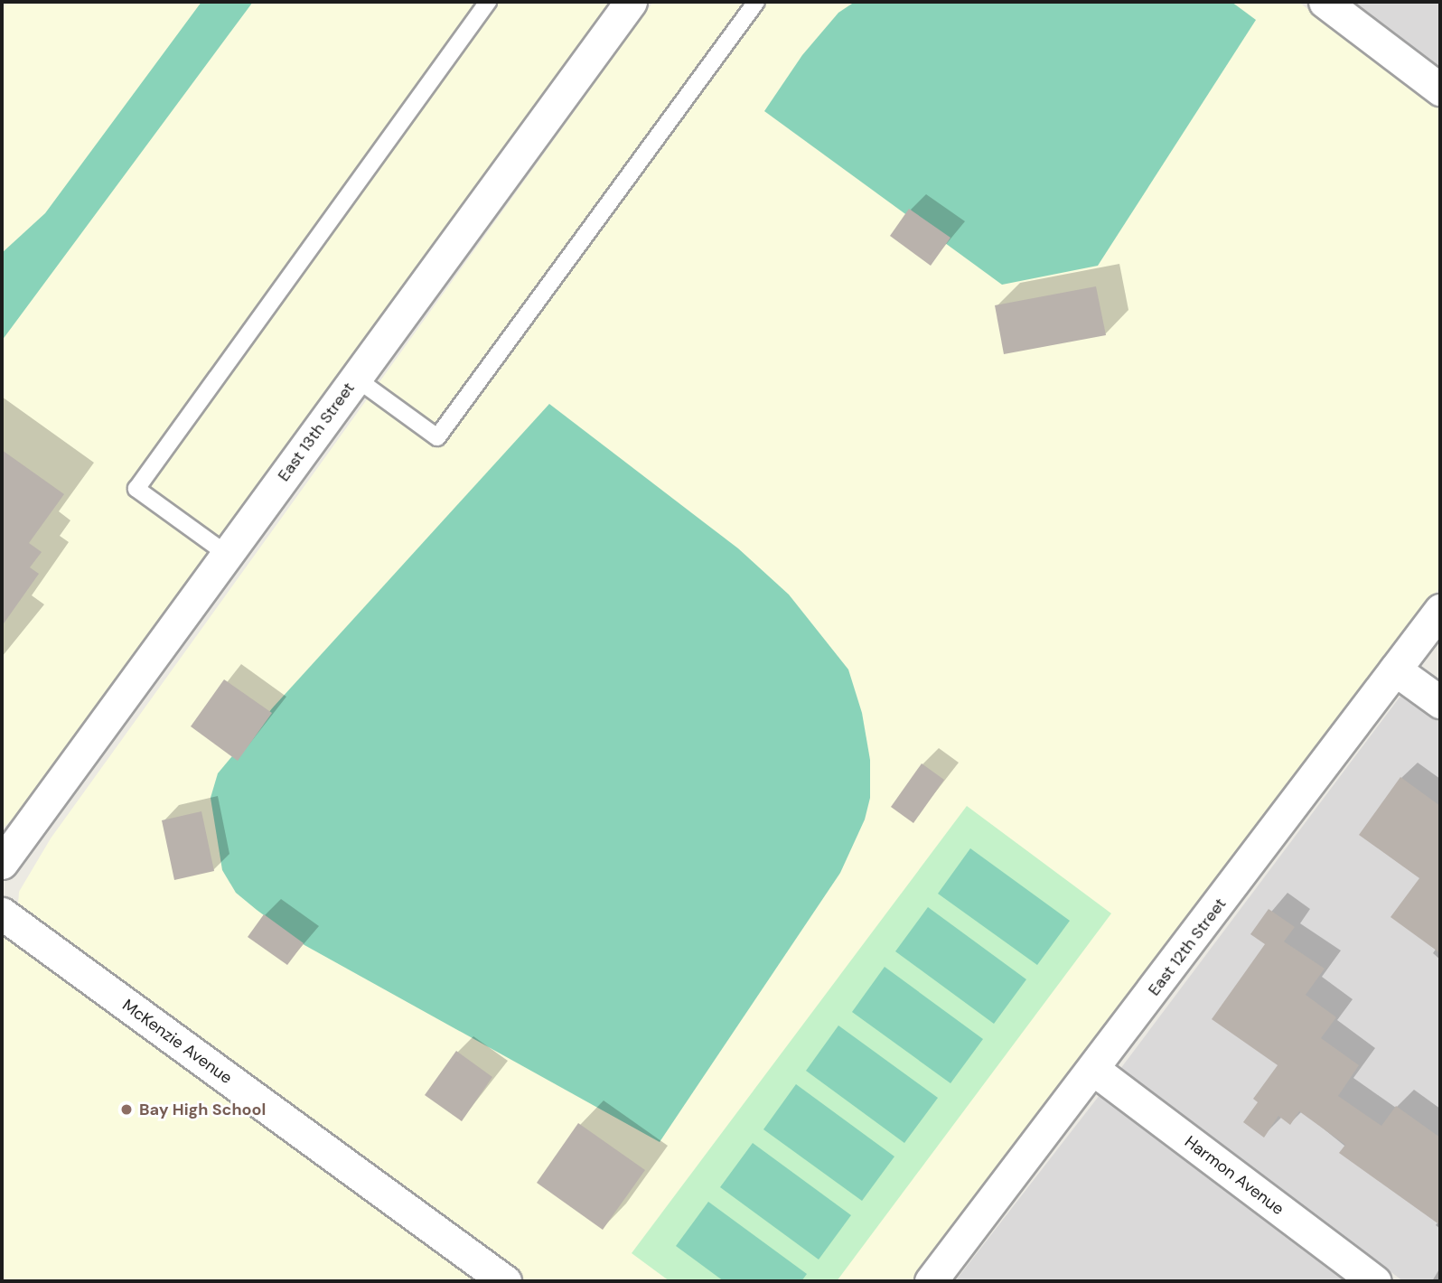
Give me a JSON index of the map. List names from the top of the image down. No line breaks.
{"streets":{"street":["East 13th Street","East 12th Street","McKenzie Avenue","Harmon Avenue"]},"crossings":[["East 12th Street","Harmon Avenue"]],"places":["Bay High School"]}
